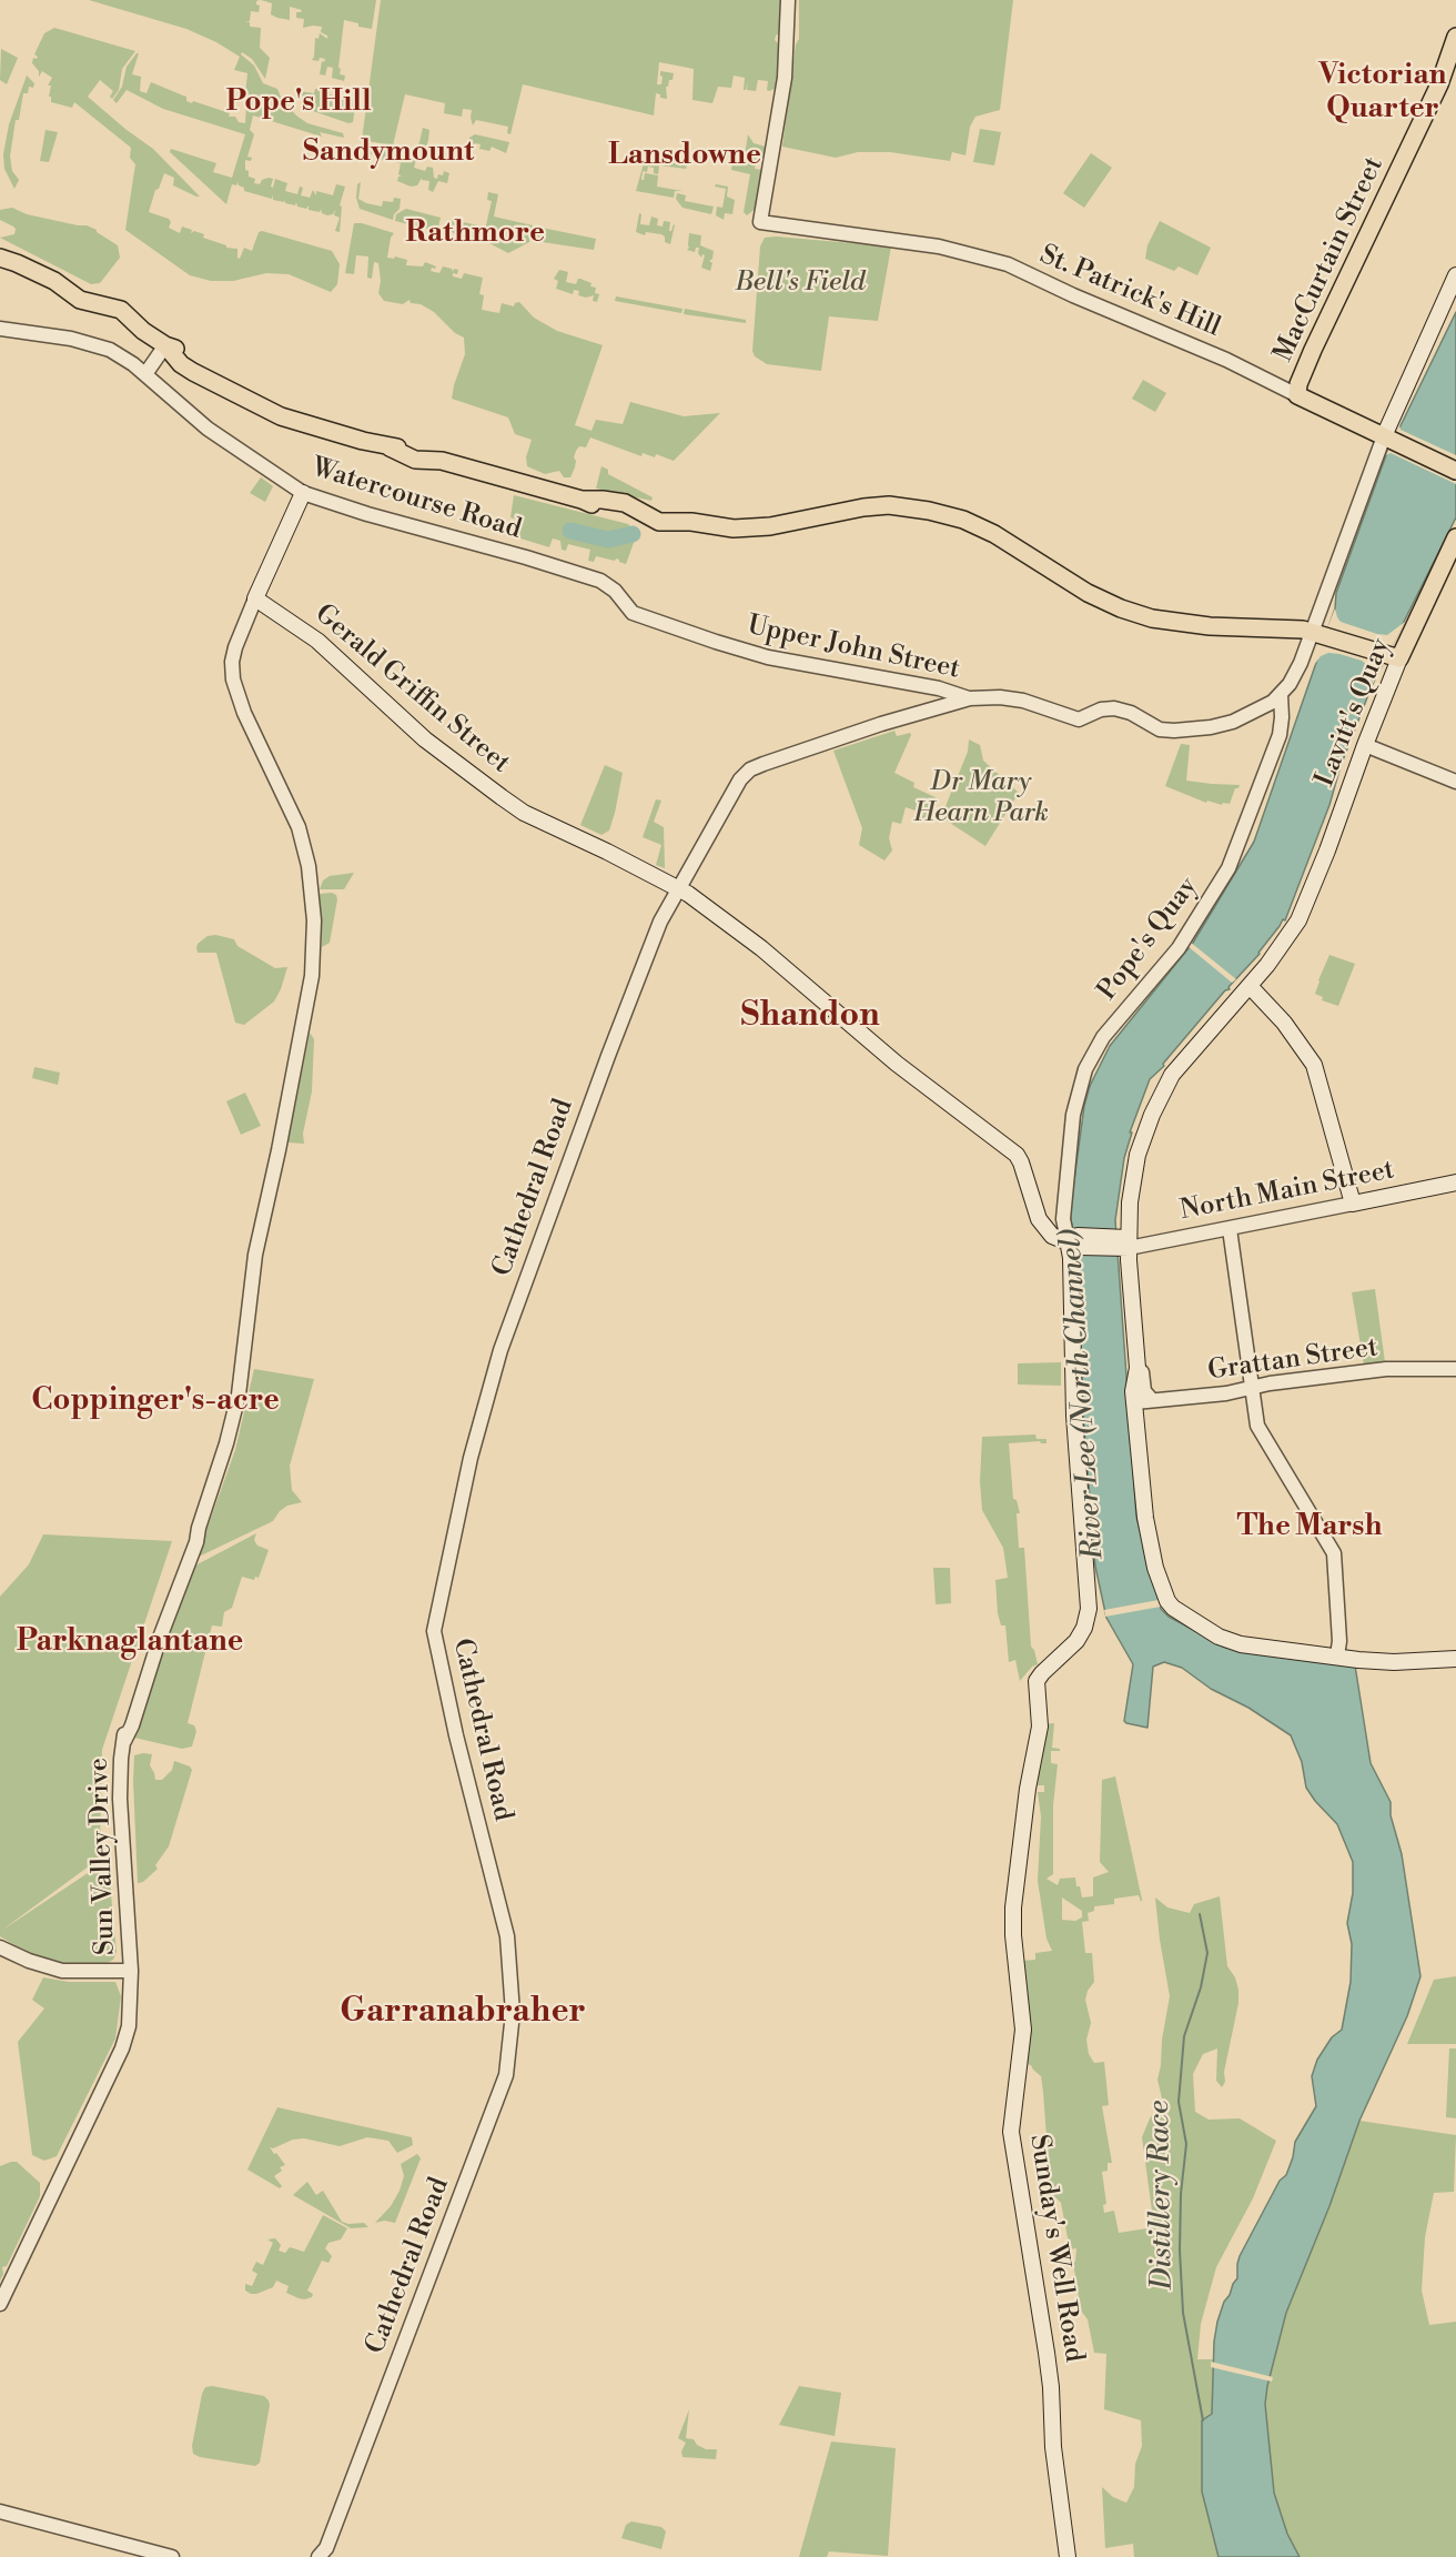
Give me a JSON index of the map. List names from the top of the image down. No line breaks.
{"streets":{"highway":["MacCurtain Street","Lavitt's Quay"],"main road":["Gerald Griffin Street","North Main Street","Sunday's Well Road"],"street":["St. Patrick's Hill","Watercourse Road","Upper John Street","Pope's Quay","Cathedral Road","Grattan Street","Sun Valley Drive"]},"crossings":[["MacCurtain Street","St. Patrick's Hill"],["Watercourse Road","Upper John Street"],["Upper John Street","Pope's Quay"],["Upper John Street","Cathedral Road"],["Gerald Griffin Street","Pope's Quay"],["Gerald Griffin Street","Cathedral Road"],["Gerald Griffin Street","Sun Valley Drive"],["Gerald Griffin Street","Sunday's Well Road"],["Lavitt's Quay","North Main Street"],["Lavitt's Quay","Grattan Street"],["Pope's Quay","Sunday's Well Road"]],"districts":["Victorian Quarter","Pope's Hill","Sandymount","Lansdowne","Rathmore","Shandon","Coppinger's-acre","The Marsh","Parknaglantane","Garranabraher"],"water":["River Lee (North Channel)","Distillery Race"],"parks":["Bell's Field","Dr Mary Hearn Park"]}
